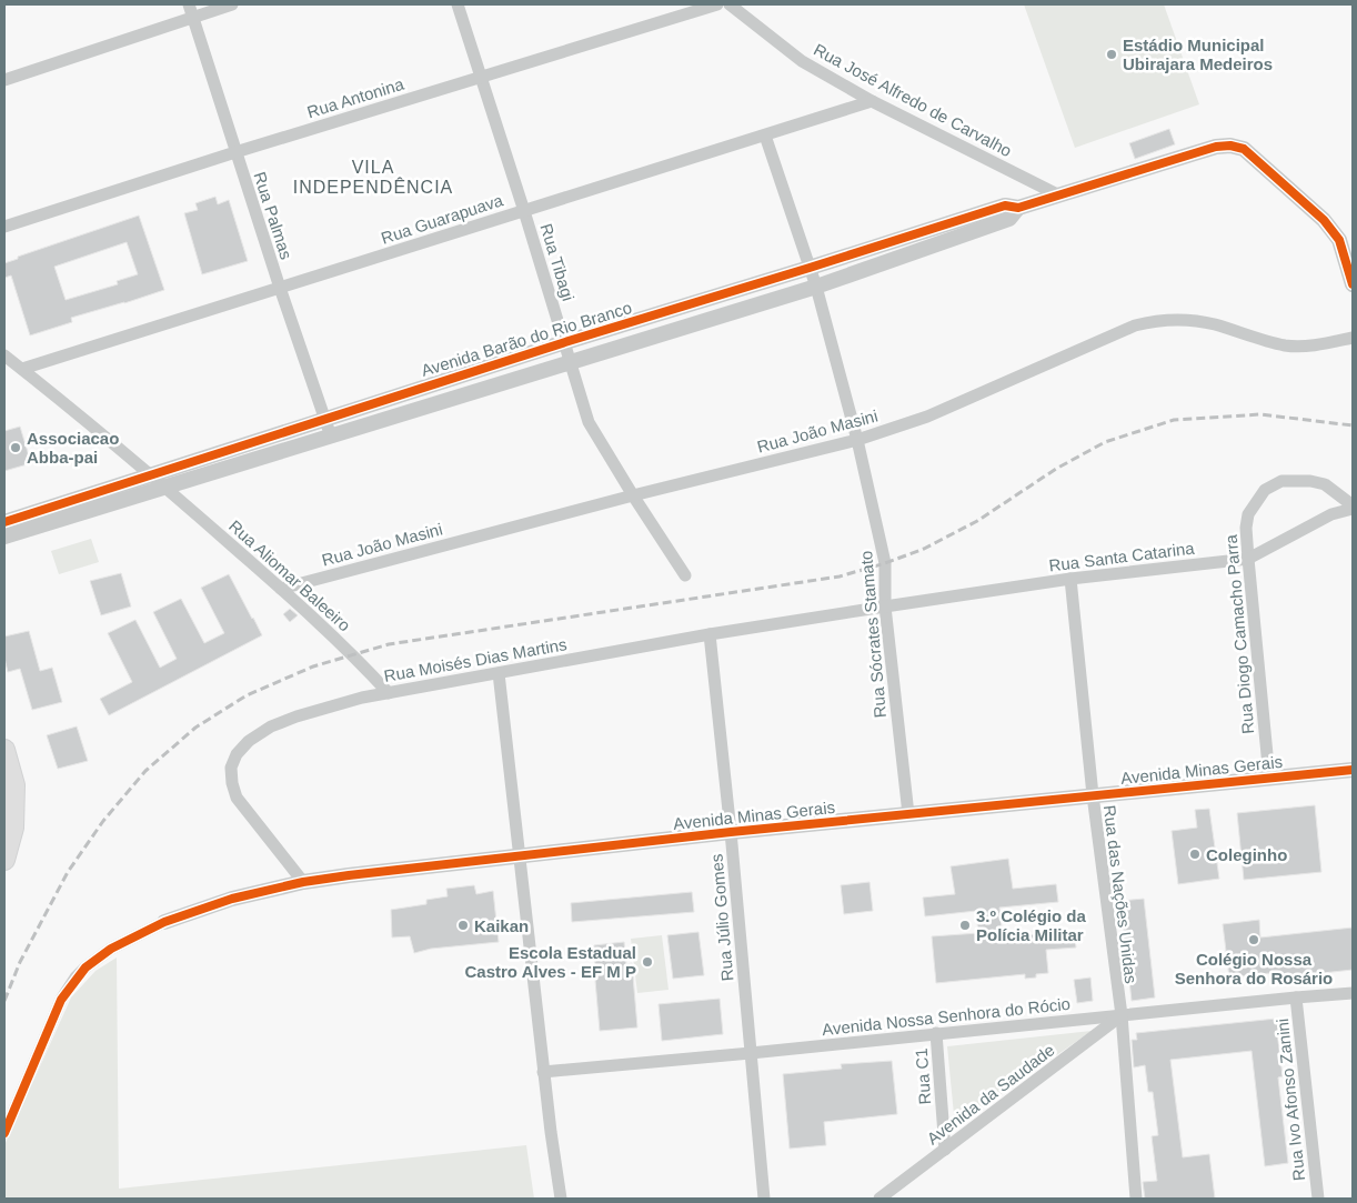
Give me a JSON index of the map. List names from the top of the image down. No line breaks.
{"streets":{"street":["Rua Antonina","Rua José Alfredo de Carvalho","Rua Palmas","Rua Guarapuava","Rua Tibagi","Avenida Barão do Rio Branco","Rua João Masini","Rua Santa Catarina","Rua Aliomar Baleeiro","Rua Sócrates Stamato","Rua Diogo Camacho Parra","Rua Moisés Dias Martins","Avenida Minas Gerais","Rua das Nações Unidas","Rua Júlio Gomes","Avenida Nossa Senhora do Rócio","Rua C1","Avenida da Saudade","Rua Ivo Afonso Zanini"]},"crossings":[["Rua Antonina","Rua Palmas"],["Rua Antonina","Rua Tibagi"],["Rua José Alfredo de Carvalho","Rua Guarapuava"],["Rua José Alfredo de Carvalho","Avenida Barão do Rio Branco"],["Rua Palmas","Rua Guarapuava"],["Rua Palmas","Avenida Barão do Rio Branco"],["Rua Guarapuava","Rua Tibagi"],["Rua Guarapuava","Rua Aliomar Baleeiro"],["Rua Guarapuava","Rua Sócrates Stamato"],["Rua Tibagi","Avenida Barão do Rio Branco"],["Rua Tibagi","Rua João Masini"],["Avenida Barão do Rio Branco","Rua Aliomar Baleeiro"],["Avenida Barão do Rio Branco","Rua Sócrates Stamato"],["Rua João Masini","Rua Aliomar Baleeiro"],["Rua João Masini","Rua Sócrates Stamato"],["Rua Santa Catarina","Rua Sócrates Stamato"],["Rua Santa Catarina","Rua Diogo Camacho Parra"],["Rua Santa Catarina","Rua Moisés Dias Martins"],["Rua Santa Catarina","Rua das Nações Unidas"],["Rua Aliomar Baleeiro","Rua Moisés Dias Martins"],["Rua Sócrates Stamato","Rua Moisés Dias Martins"],["Rua Sócrates Stamato","Avenida Minas Gerais"],["Rua Diogo Camacho Parra","Avenida Minas Gerais"],["Rua Moisés Dias Martins","Avenida Minas Gerais"],["Rua Moisés Dias Martins","Rua Júlio Gomes"],["Avenida Minas Gerais","Rua das Nações Unidas"],["Avenida Minas Gerais","Rua Júlio Gomes"],["Rua das Nações Unidas","Avenida Nossa Senhora do Rócio"],["Rua das Nações Unidas","Avenida da Saudade"],["Rua Júlio Gomes","Avenida Nossa Senhora do Rócio"],["Avenida Nossa Senhora do Rócio","Rua C1"],["Avenida Nossa Senhora do Rócio","Avenida da Saudade"],["Avenida Nossa Senhora do Rócio","Rua Ivo Afonso Zanini"],["Rua C1","Avenida da Saudade"]],"districts":["VILA INDEPENDÊNCIA"],"places":["Estádio Municipal Ubirajara Medeiros","Associacao Abba-pai","Coleginho","Kaikan","3.º Colégio da Polícia Militar","Colégio Nossa Senhora do Rosário","Escola Estadual Castro Alves - EF M P"]}
